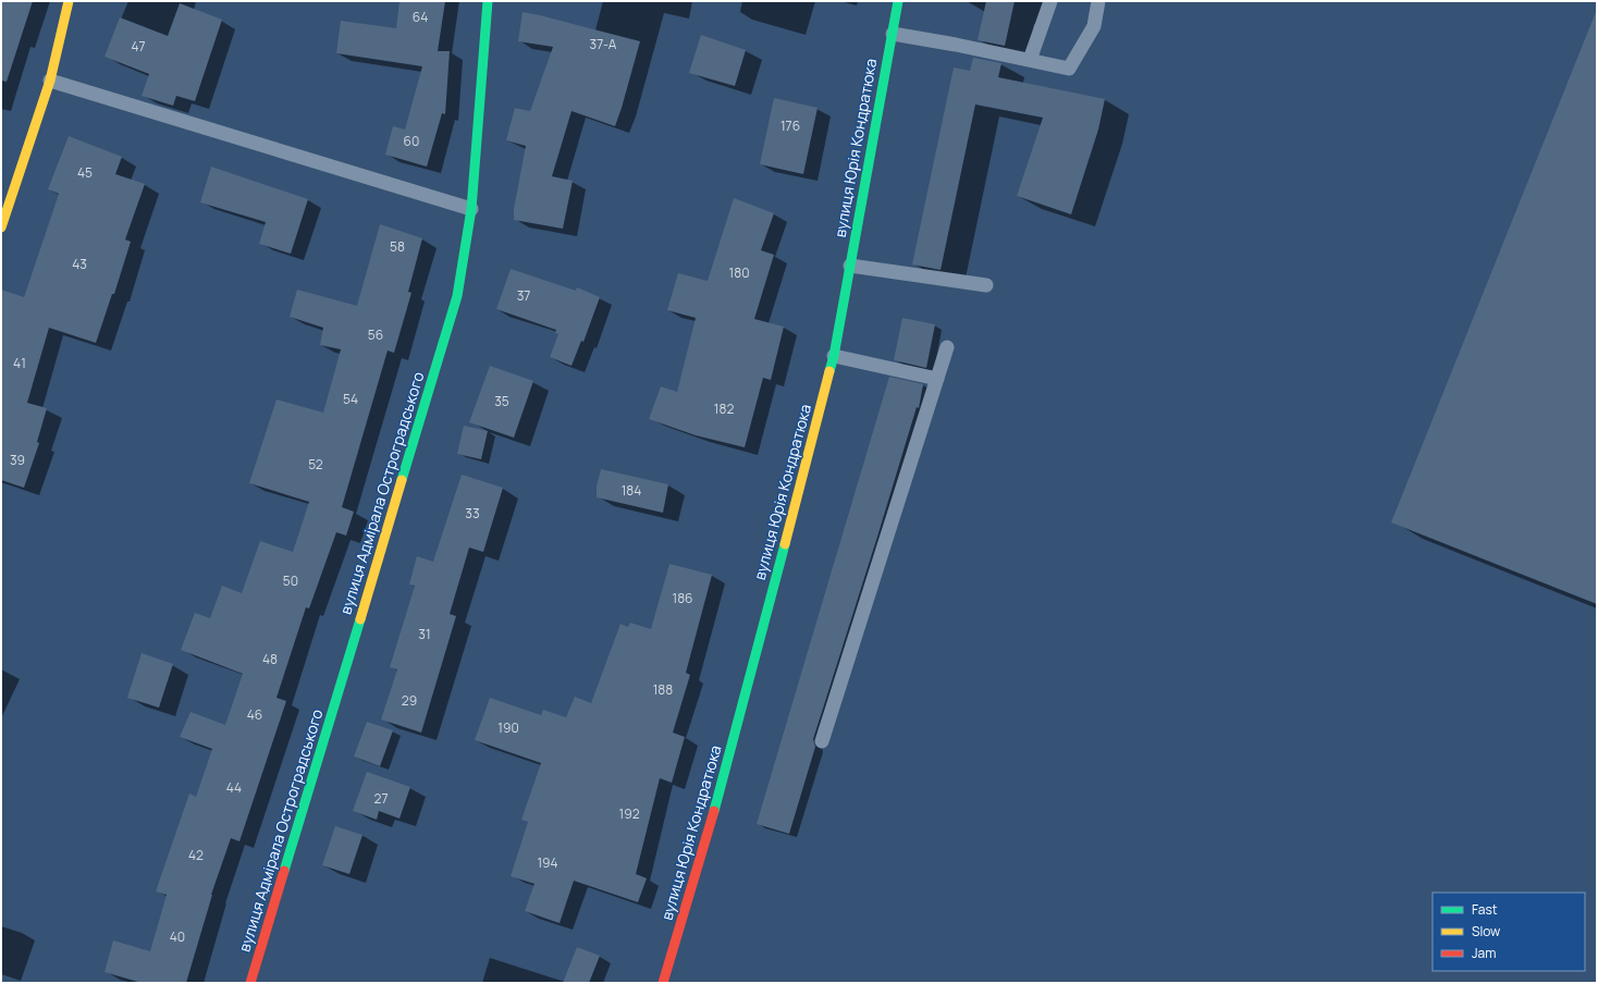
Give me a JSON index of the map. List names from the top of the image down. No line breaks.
{"streets":{"street":["вулиця Юрія Кондратюка","вулиця Адмірала Остроградського"]},"house_numbers":["64","37-А","47","176","60","45","58","43","180","37","56","41","54","35","182","39","52","184","33","50","186","31","48","188","29","46","190","44","27","192","42","194","40"],"legend":["Fast","Slow","Jam"]}
